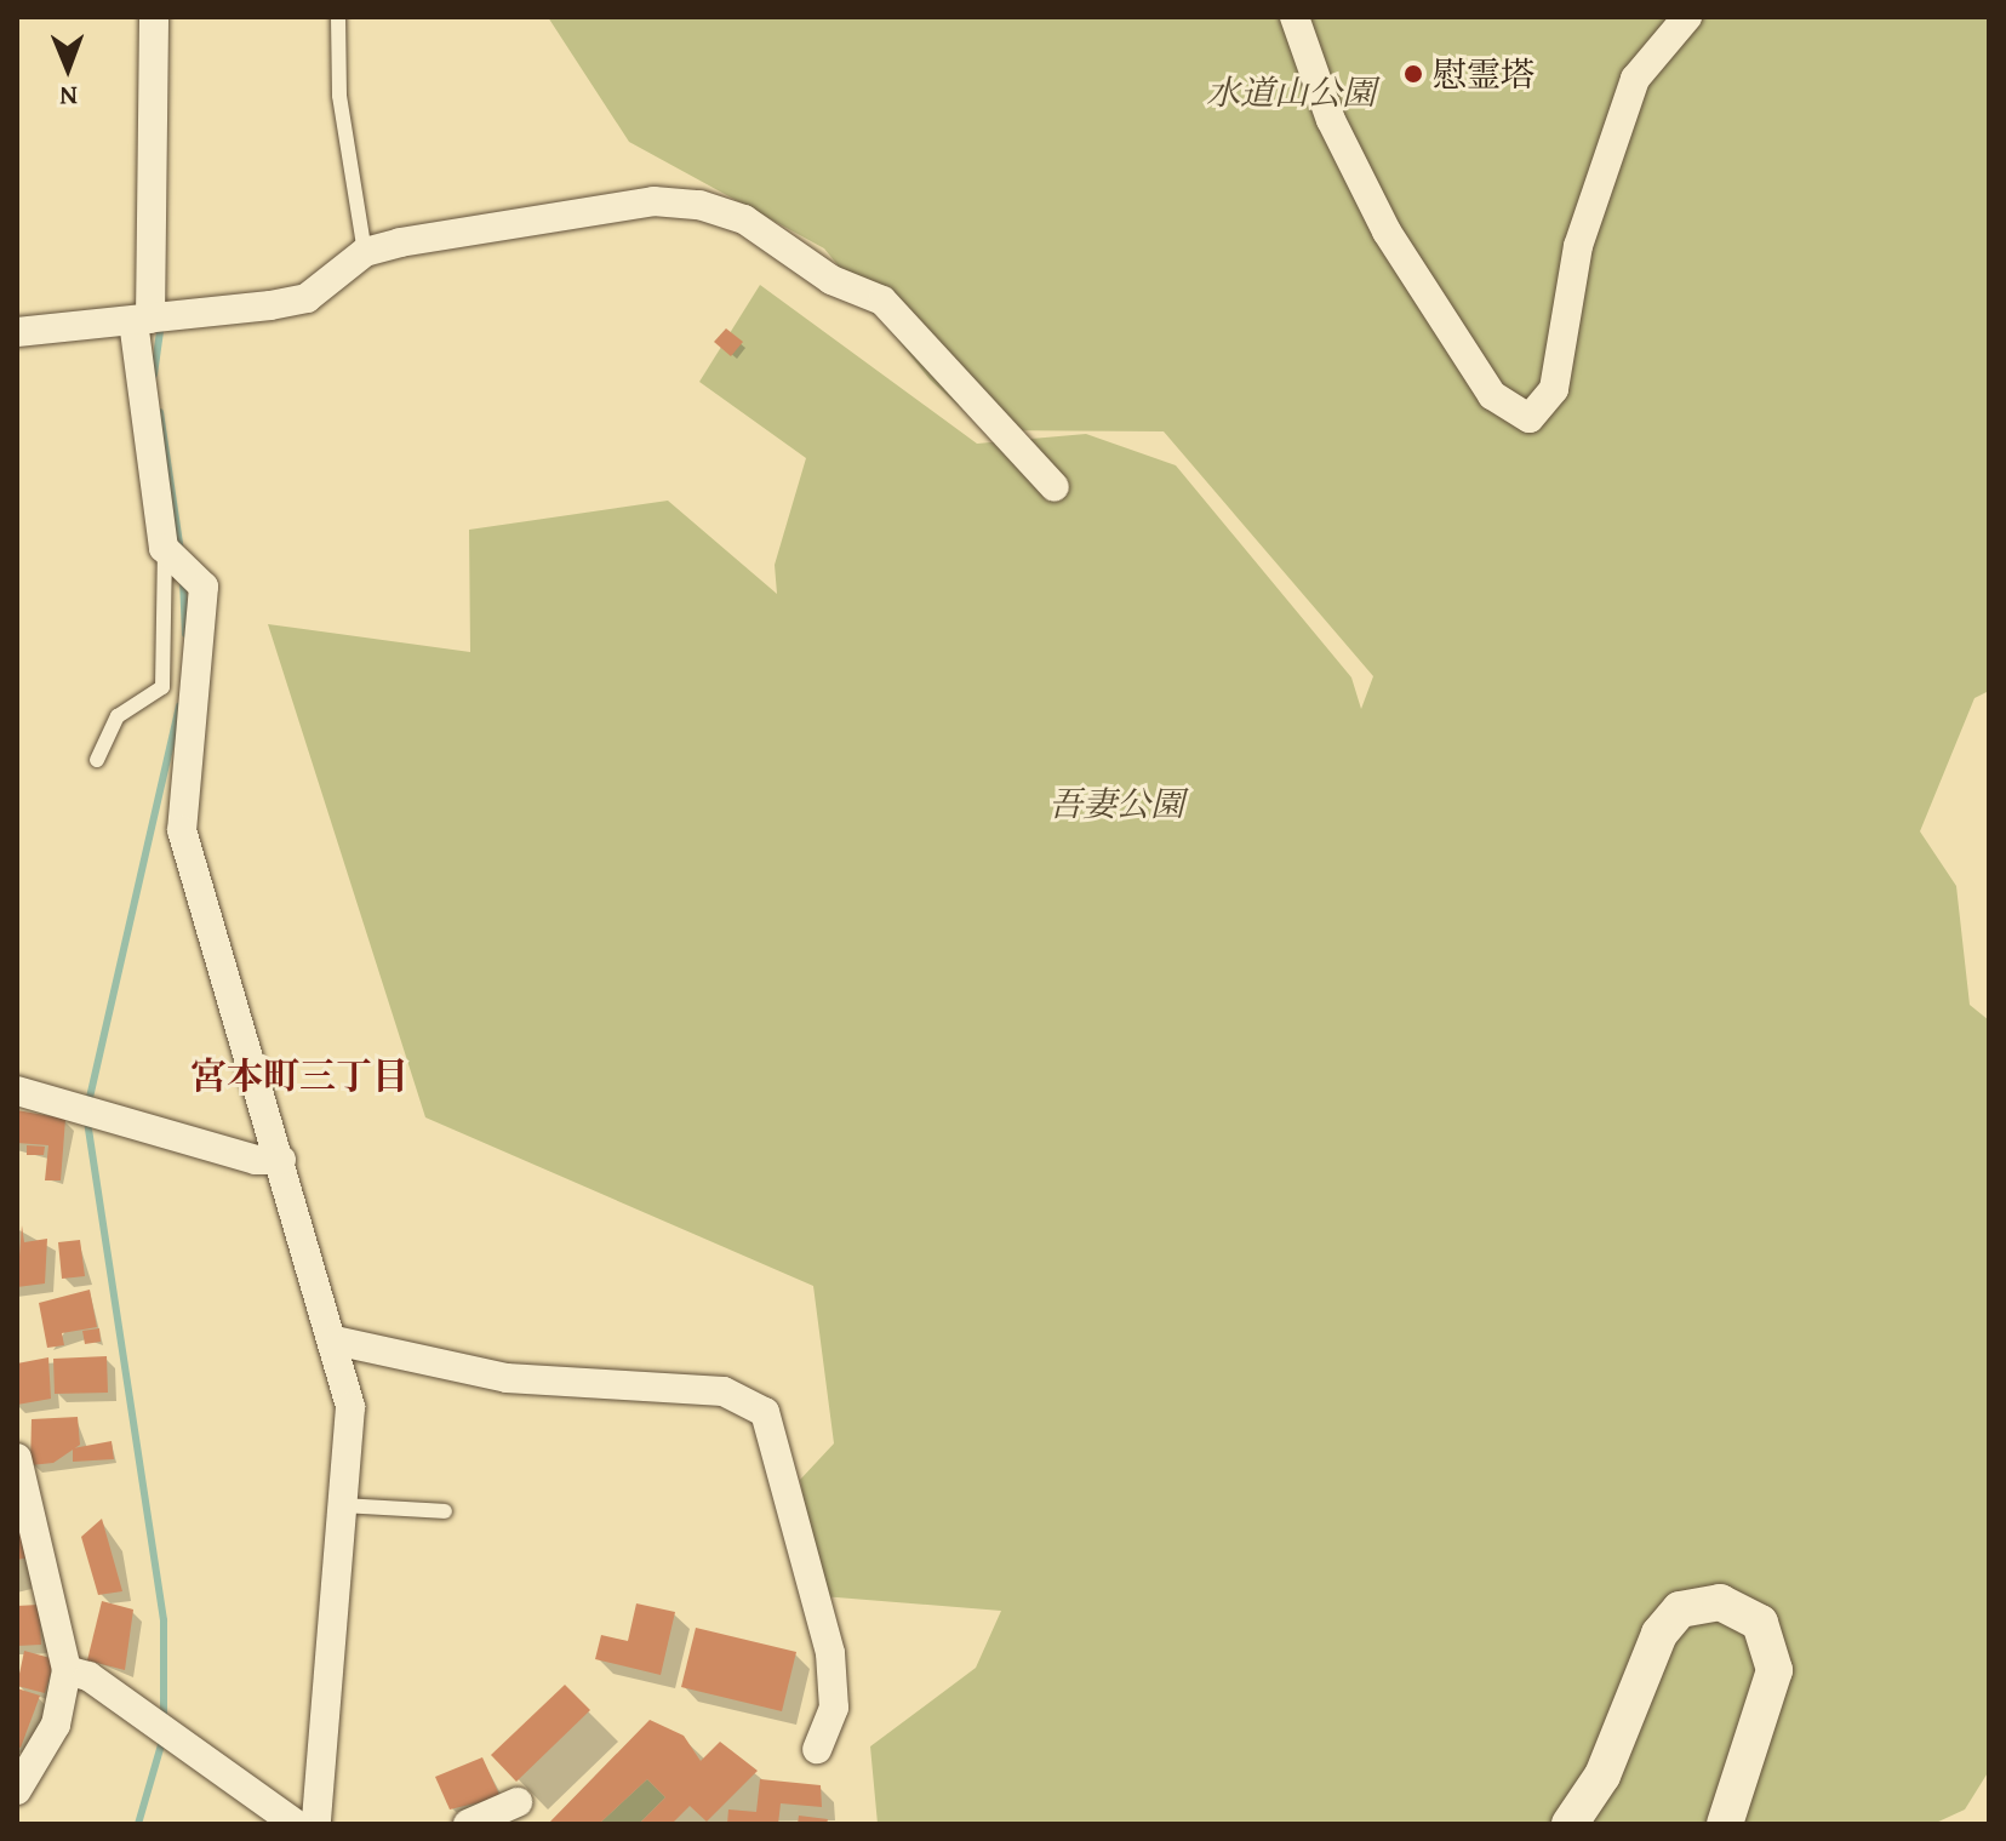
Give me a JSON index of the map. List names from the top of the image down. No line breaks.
{"districts":["宮本町三丁目"],"parks":["水道山公園","吾妻公園"],"places":["慰霊塔"],"north":"bottom"}
